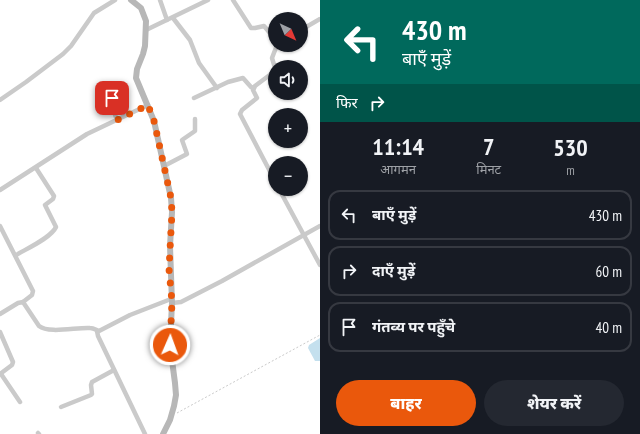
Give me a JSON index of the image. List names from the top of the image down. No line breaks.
{"north":"bottom right","page":{"turn":["430 m","बाएँ मुड़ें"],"map_buttons":["+","−"],"then":"फिर","eta":["11:14","आगमन","7","मिनट","530","m"],"list":[{"name":"बाएँ मुड़ें","value":"430 m"},{"name":"दाएँ मुड़ें","value":"60 m"},{"name":"गंतव्य पर पहुँचे","value":"40 m"}],"buttons":["बाहर","शेयर करें"]}}
